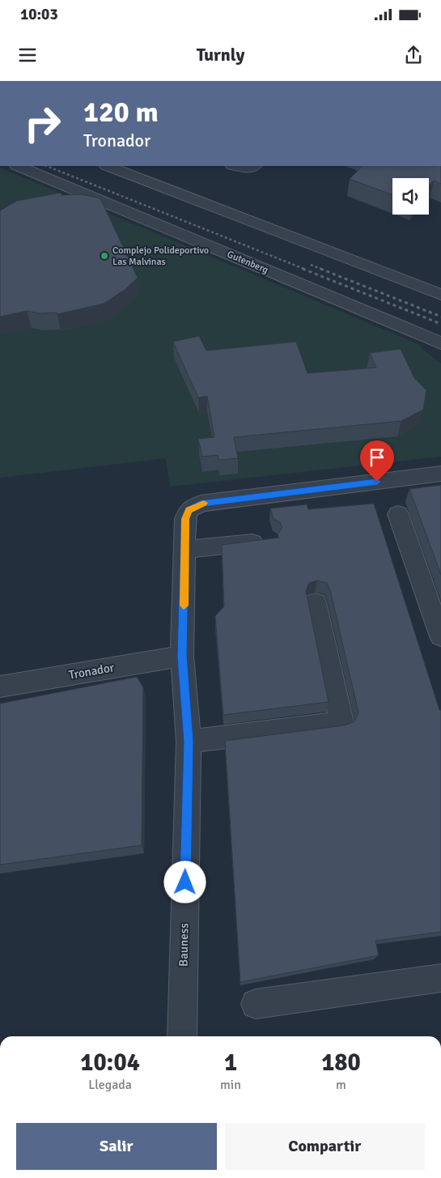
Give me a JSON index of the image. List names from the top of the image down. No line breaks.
{"streets":{"street":["Gutenberg","Tronador","Bauness"]},"crossings":[["Tronador","Bauness"]],"places":["Complejo Polideportivo Las Malvinas"],"page":{"status":"10:03","header":"Turnly","turn":["120 m","Tronador"],"eta":["10:04","Llegada","1","min","180","m"],"buttons":["Salir","Compartir"]}}
